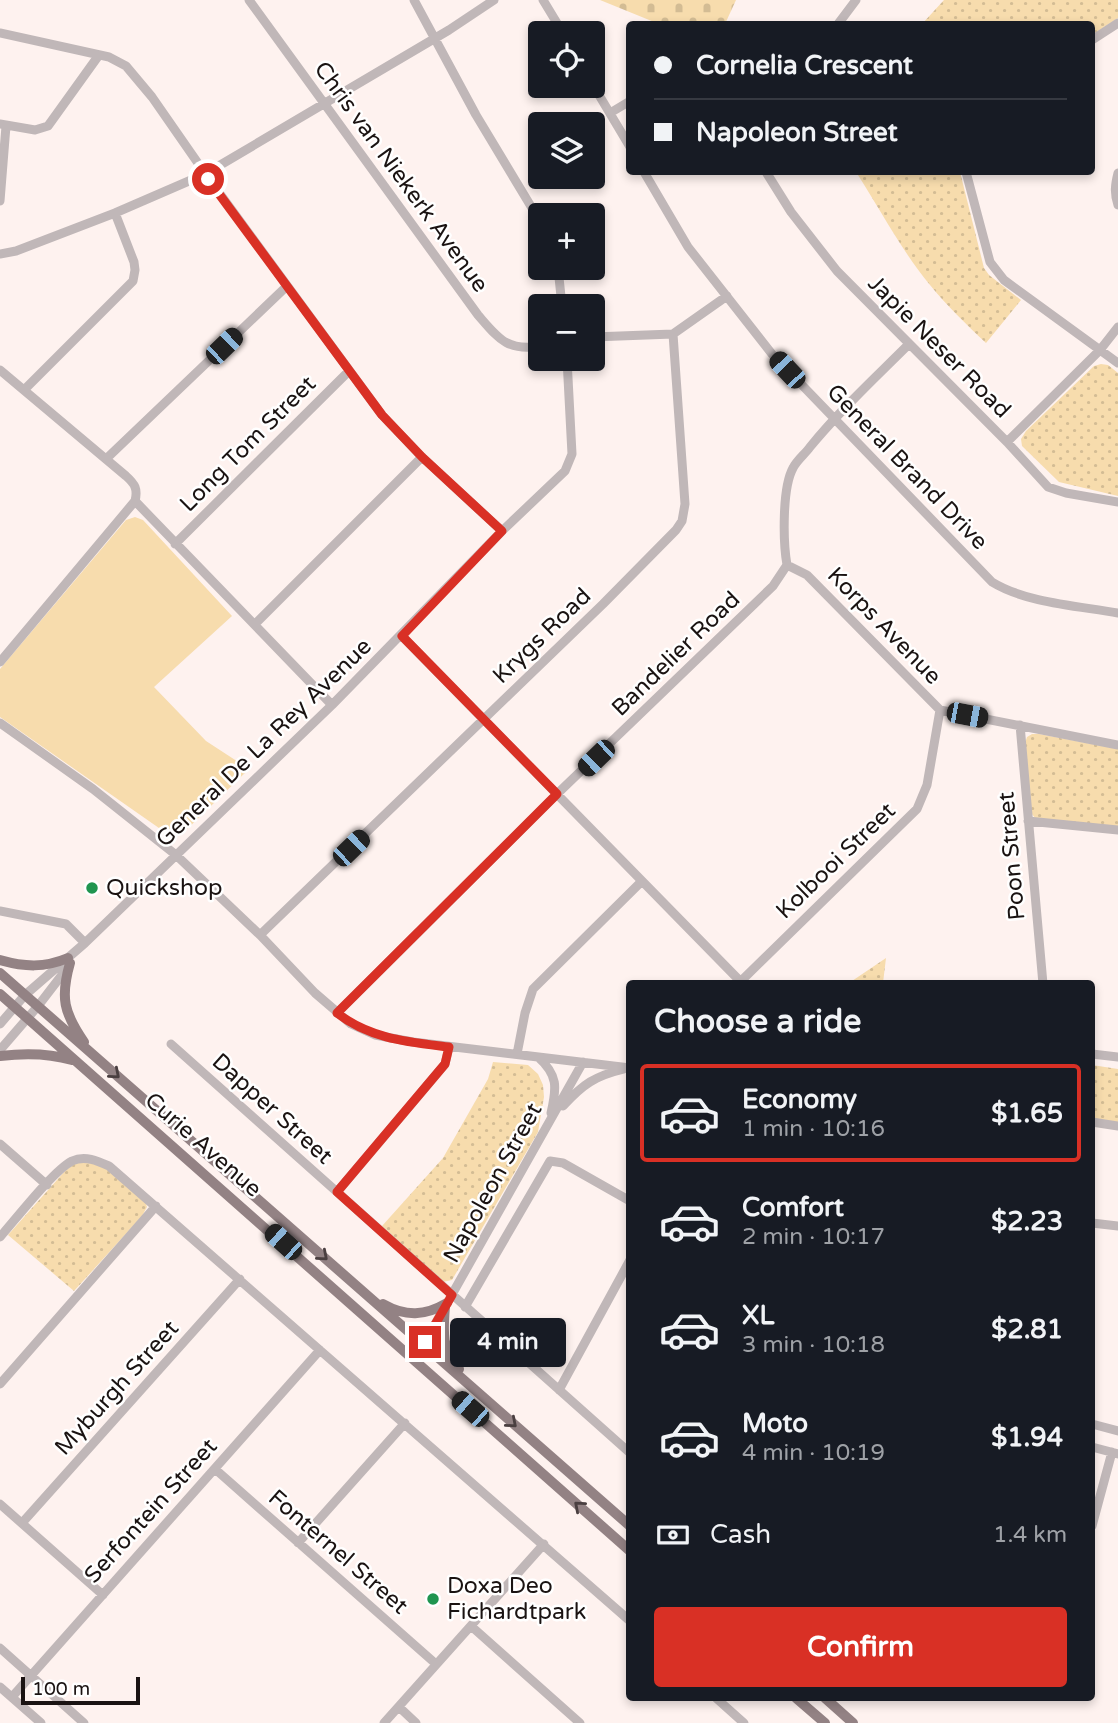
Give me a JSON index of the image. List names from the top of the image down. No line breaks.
{"streets":{"main road":["Curie Avenue"],"street":["Chris van Niekerk Avenue","Japie Neser Road","Long Tom Street","General Brand Drive","Korps Avenue","Krygs Road","Bandelier Road","General De La Rey Avenue","Poon Street","Kolbooi Street","Dapper Street","Napoleon Street","Myburgh Street","Serfontein Street","Fonternel Street"]},"crossings":[["Korps Avenue","Bandelier Road"],["Korps Avenue","Poon Street"],["Korps Avenue","Kolbooi Street"],["General De La Rey Avenue","Curie Avenue"],["Dapper Street","Napoleon Street"],["Curie Avenue","Napoleon Street"],["Serfontein Street","Fonternel Street"]],"places":["Quickshop","Doxa Deo Fichardtpark"],"scale_bar":"100 m","page":{"map_buttons":["+","−"],"banner":["Cornelia Crescent","Napoleon Street"],"heading":"Choose a ride","list":[{"name":"Economy","note":"1 min · 10:16","value":"$1.65"},{"name":"Comfort","note":"2 min · 10:17","value":"$2.23"},{"name":"XL","note":"3 min · 10:18","value":"$2.81"},{"name":"Moto","note":"4 min · 10:19","value":"$1.94"}],"bubble":"4 min","pay":["Cash","1.4 km"],"buttons":"Confirm","scale":"100 m"}}
